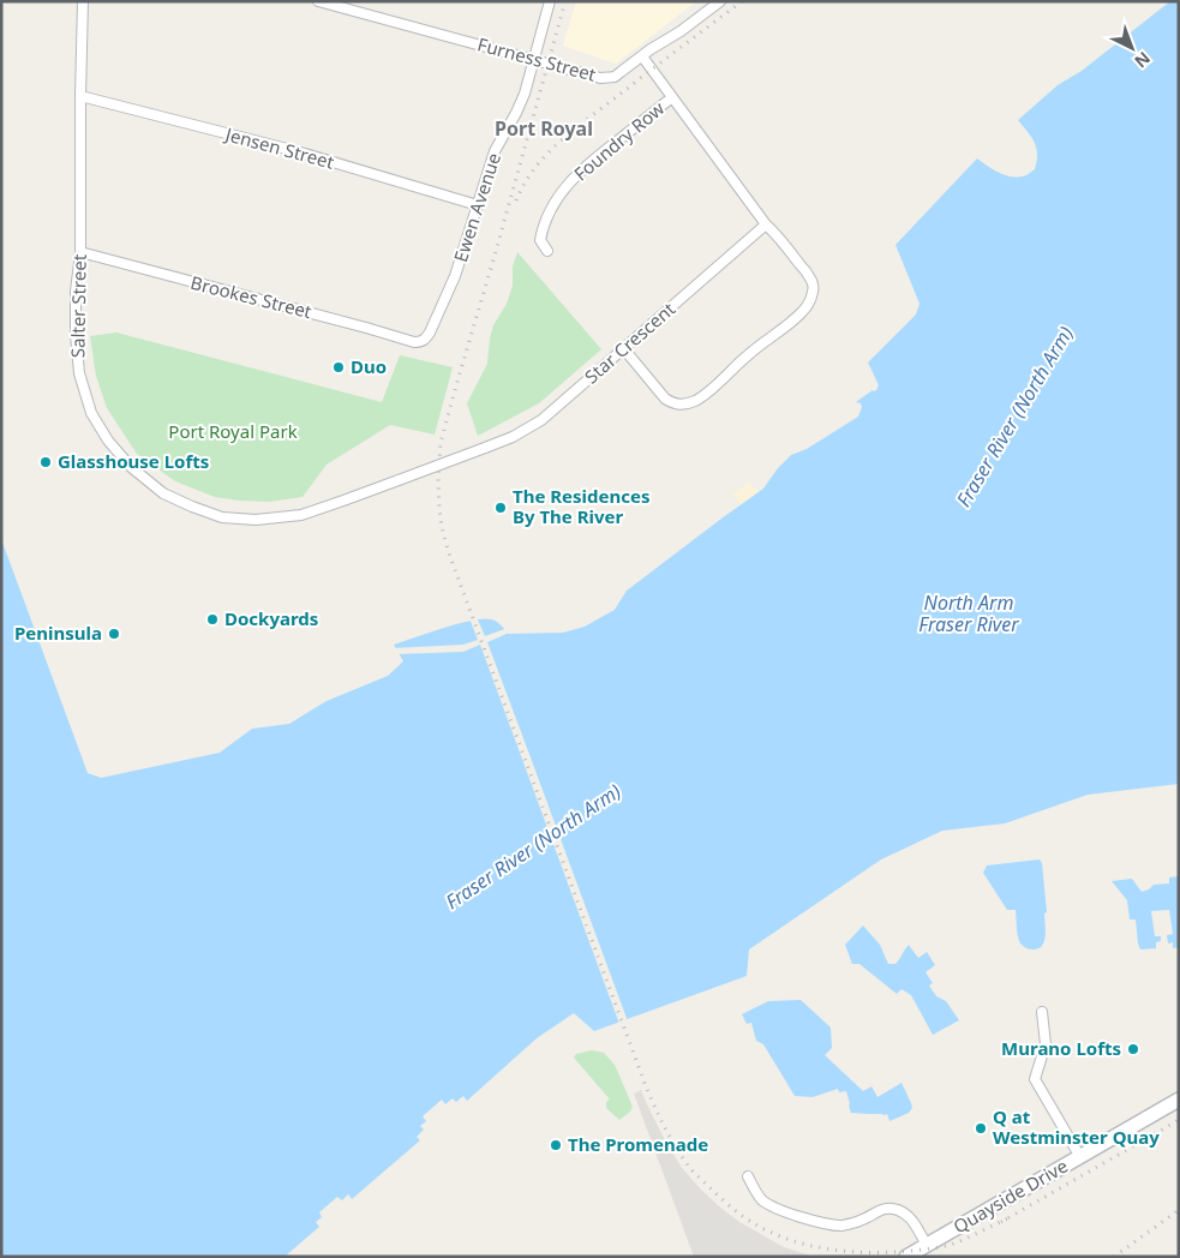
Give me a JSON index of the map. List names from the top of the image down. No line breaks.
{"streets":{"street":["Furness Street","Foundry Row","Jensen Street","Ewen Avenue","Brookes Street","Salter Street","Star Crescent","Quayside Drive"]},"crossings":[["Furness Street","Ewen Avenue"],["Jensen Street","Ewen Avenue"],["Jensen Street","Salter Street"],["Ewen Avenue","Brookes Street"],["Brookes Street","Salter Street"],["Salter Street","Star Crescent"]],"districts":["Port Royal"],"water":["Fraser River (North Arm)","North Arm Fraser River"],"parks":["Port Royal Park"],"places":["Duo","Glasshouse Lofts","The Residences By The River","Dockyards","Peninsula","Murano Lofts","Q at Westminster Quay","The Promenade"],"north":"bottom right"}
